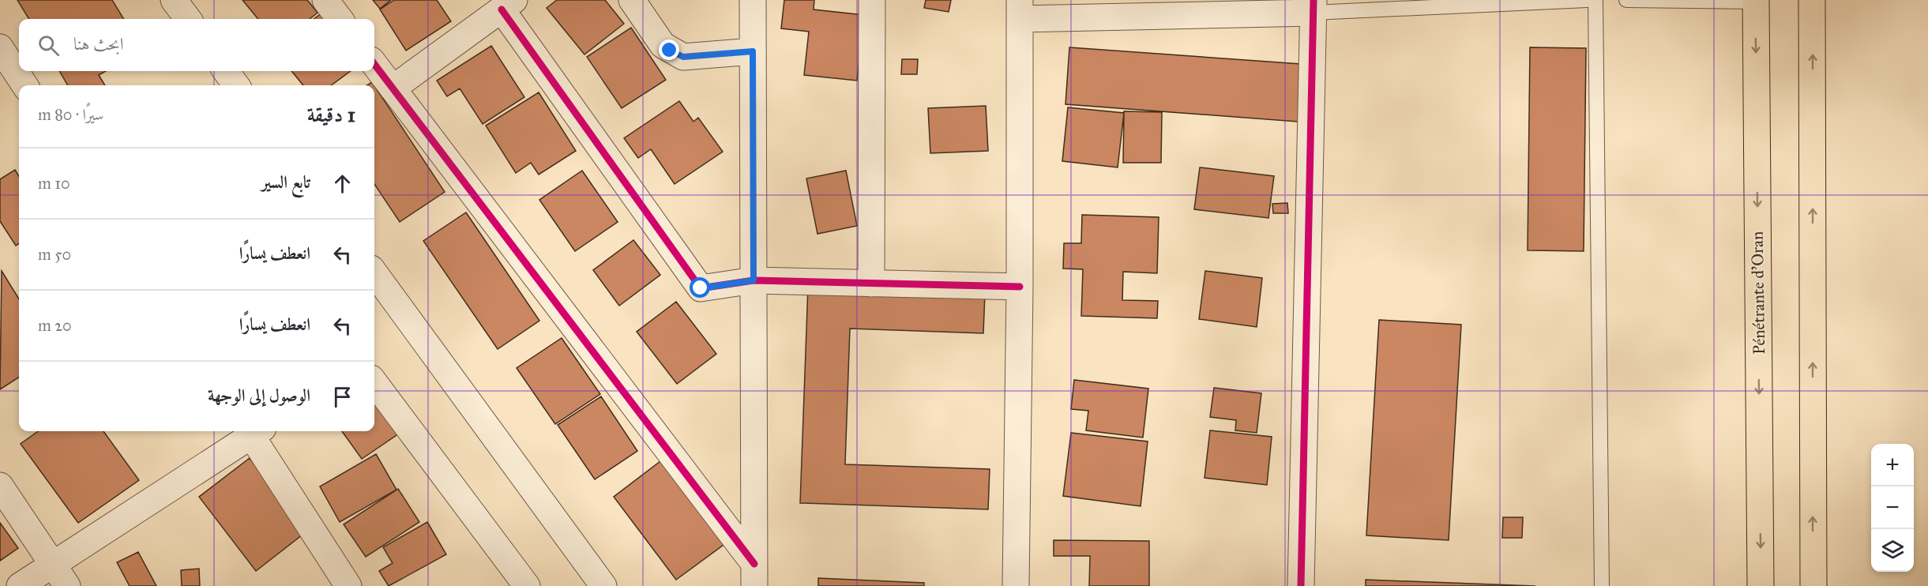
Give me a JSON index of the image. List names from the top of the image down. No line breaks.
{"streets":{"highway":["Pénétrante d'Oran"]},"page":{"search":"ابحث هنا","heading":["1 دقيقة","سيرًا · 80 m"],"list":[["تابع السير","10 m"],["انعطف يسارًا","50 m"],["انعطف يسارًا","20 m"],"الوصول إلى الوجهة"],"map_buttons":["+","−"]}}
